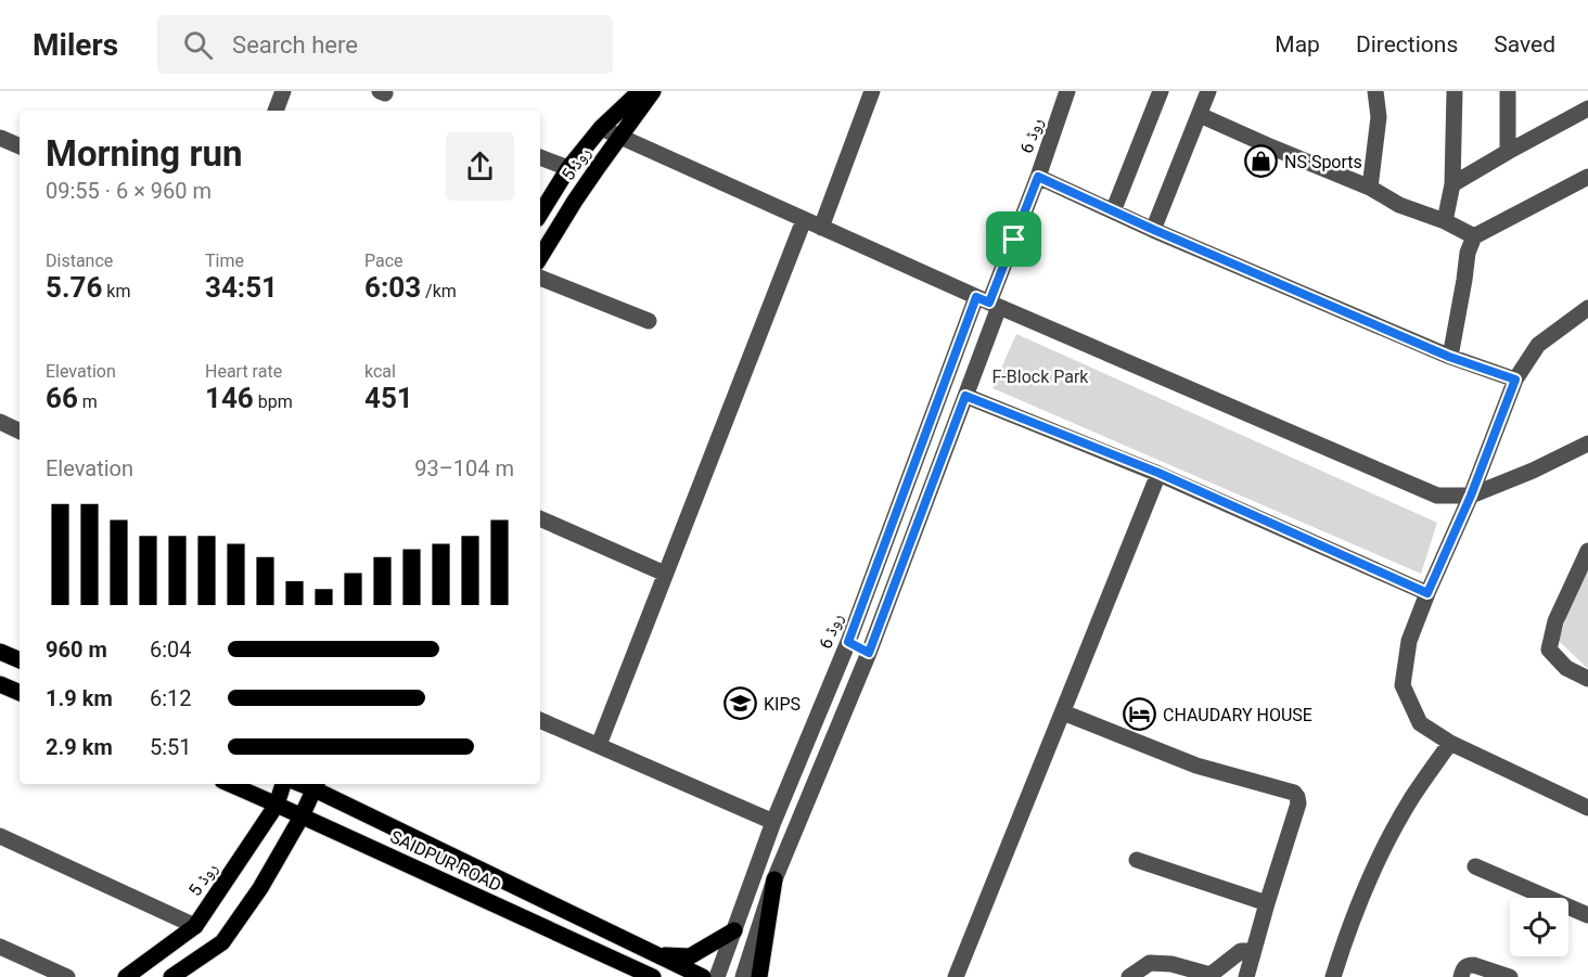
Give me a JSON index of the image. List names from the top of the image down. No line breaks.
{"streets":{"main road":["روڈ 5","SAIDPUR ROAD"],"street":["روڈ 6"]},"crossings":[["روڈ 5","SAIDPUR ROAD"]],"parks":["F-Block Park"],"places":{"shop":["NS Sports"],"school or university":["KIPS"],"hotel":["CHAUDARY HOUSE"]},"page":{"header":"Milers","search":"Search here","nav":["Map","Directions","Saved"],"heading":["Morning run","09:55 · 6 × 960 m"],"stats":[["Distance","5.76 km"],["Time","34:51"],["Pace","6:03 /km"],["Elevation","66 m"],["Heart rate","146 bpm"],["kcal","451"]],"chart":["Elevation","93–104 m"],"list":[{"name":"960 m","note":"6:04"},{"name":"1.9 km","note":"6:12"},{"name":"2.9 km","note":"5:51"}]}}
